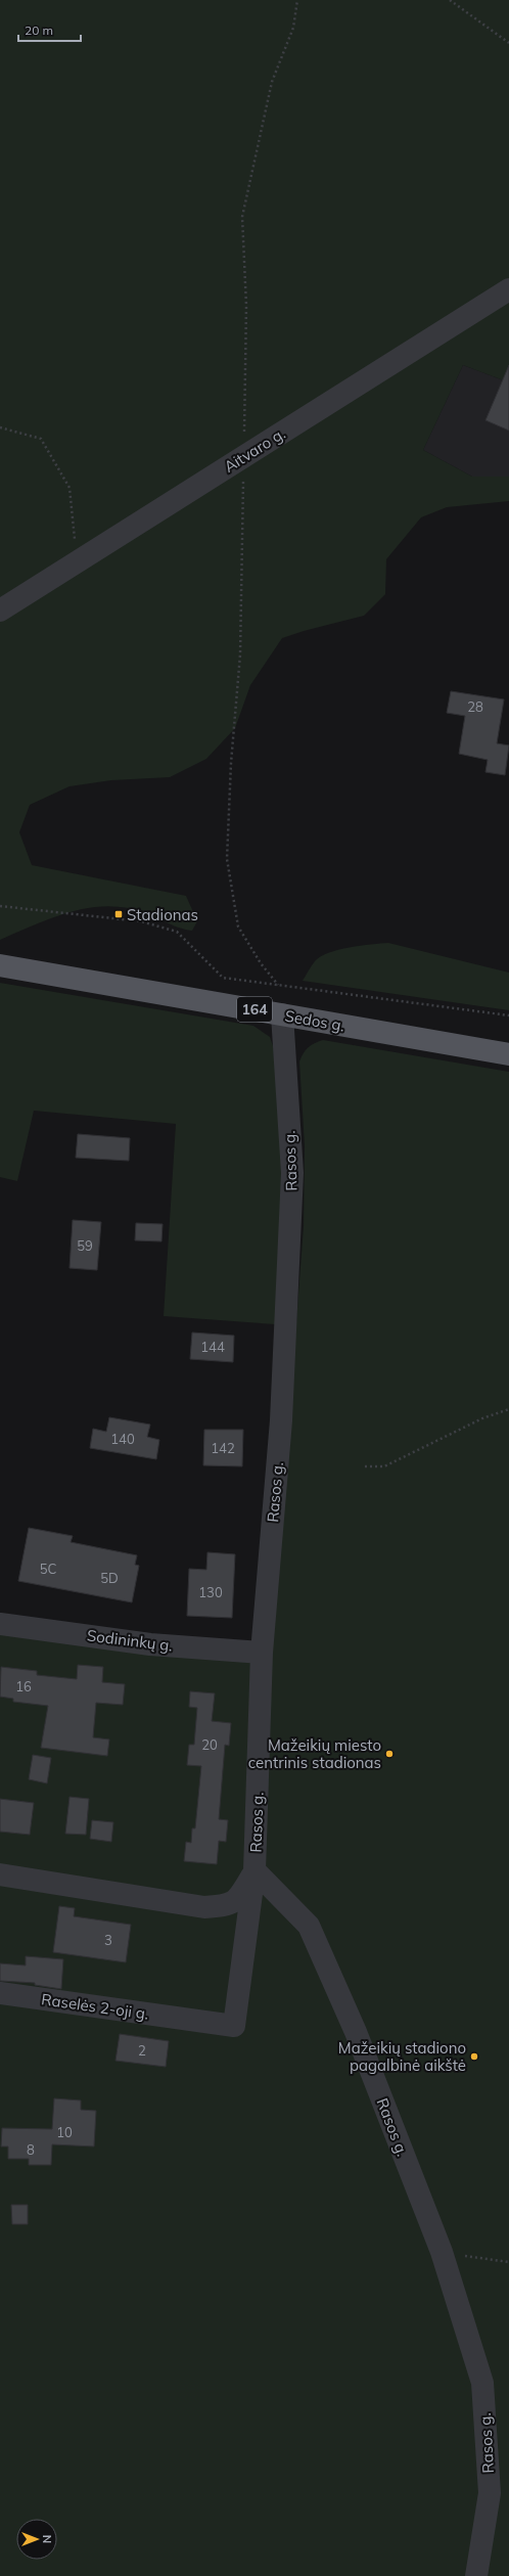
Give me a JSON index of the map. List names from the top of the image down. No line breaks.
{"streets":{"main road":["164","Sedos g."],"street":["Aitvaro g.","Rasos g.","Sodininkų g.","Raselės 2-oji g."]},"crossings":[["Sedos g.","Rasos g."],["Rasos g.","Sodininkų g."],["Rasos g.","Raselės 2-oji g."]],"places":{"transit":["Stadionas"],"other":["Mažeikių miesto centrinis stadionas","Mažeikių stadiono pagalbinė aikštė"]},"house_numbers":["28","59","144","140","142","5C","5D","130","16","20","3","2","10","8"],"scale_bar":"20 m","north":"right"}
